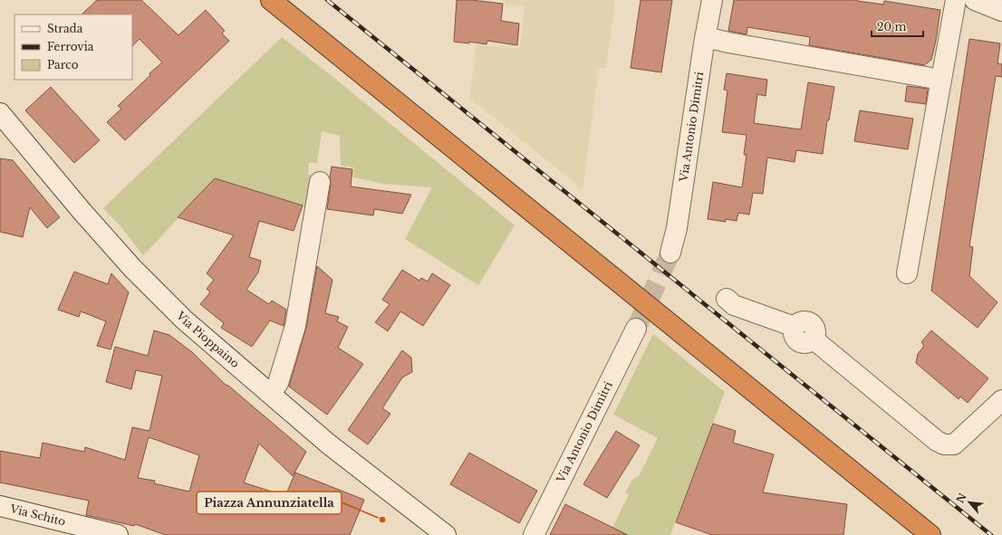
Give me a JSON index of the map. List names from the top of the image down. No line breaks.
{"streets":{"street":["Via Antonio Dimitri","Via Pioppaino","Via Schito"]},"places":["Piazza Annunziatella"],"legend":["Strada","Ferrovia","Parco"],"scale_bar":"20 m","north":"top left"}
